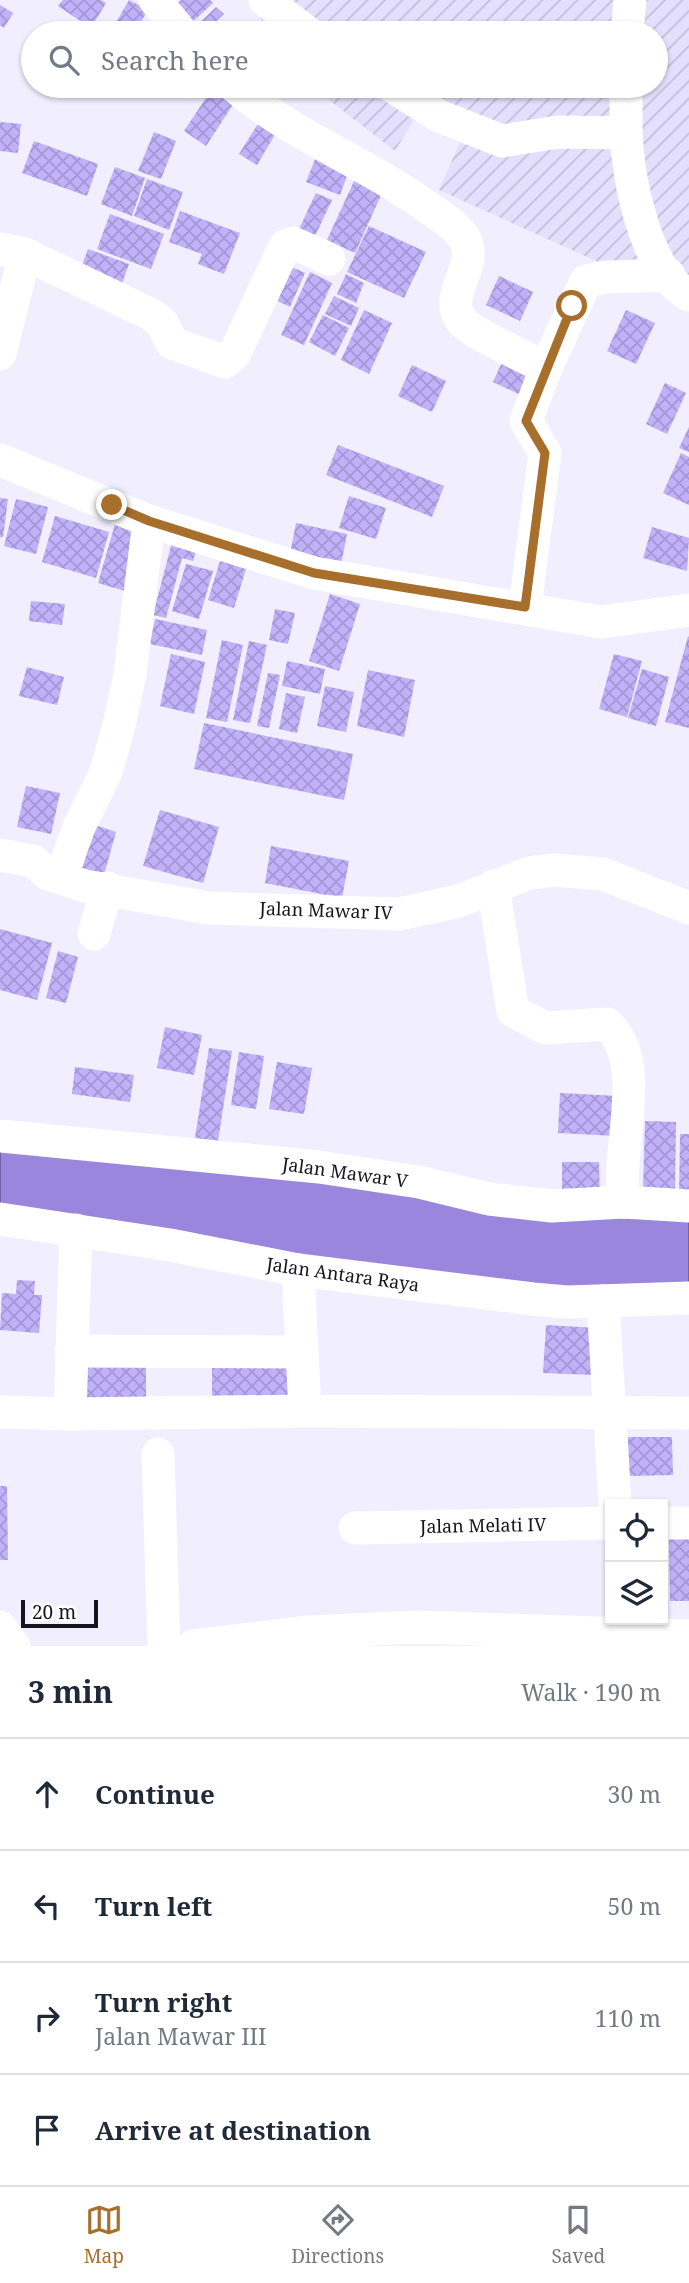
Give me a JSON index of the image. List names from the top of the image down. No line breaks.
{"streets":{"street":["Jalan Mawar IV","Jalan Mawar V","Jalan Antara Raya","Jalan Melati IV"]},"scale_bar":"20 m","page":{"search":"Search here","scale":"20 m","heading":["3 min","Walk · 190 m"],"list":[["Continue","30 m"],["Turn left","50 m"],["Turn right","Jalan Mawar III","110 m"],"Arrive at destination"],"nav":["Map","Directions","Saved"]}}
